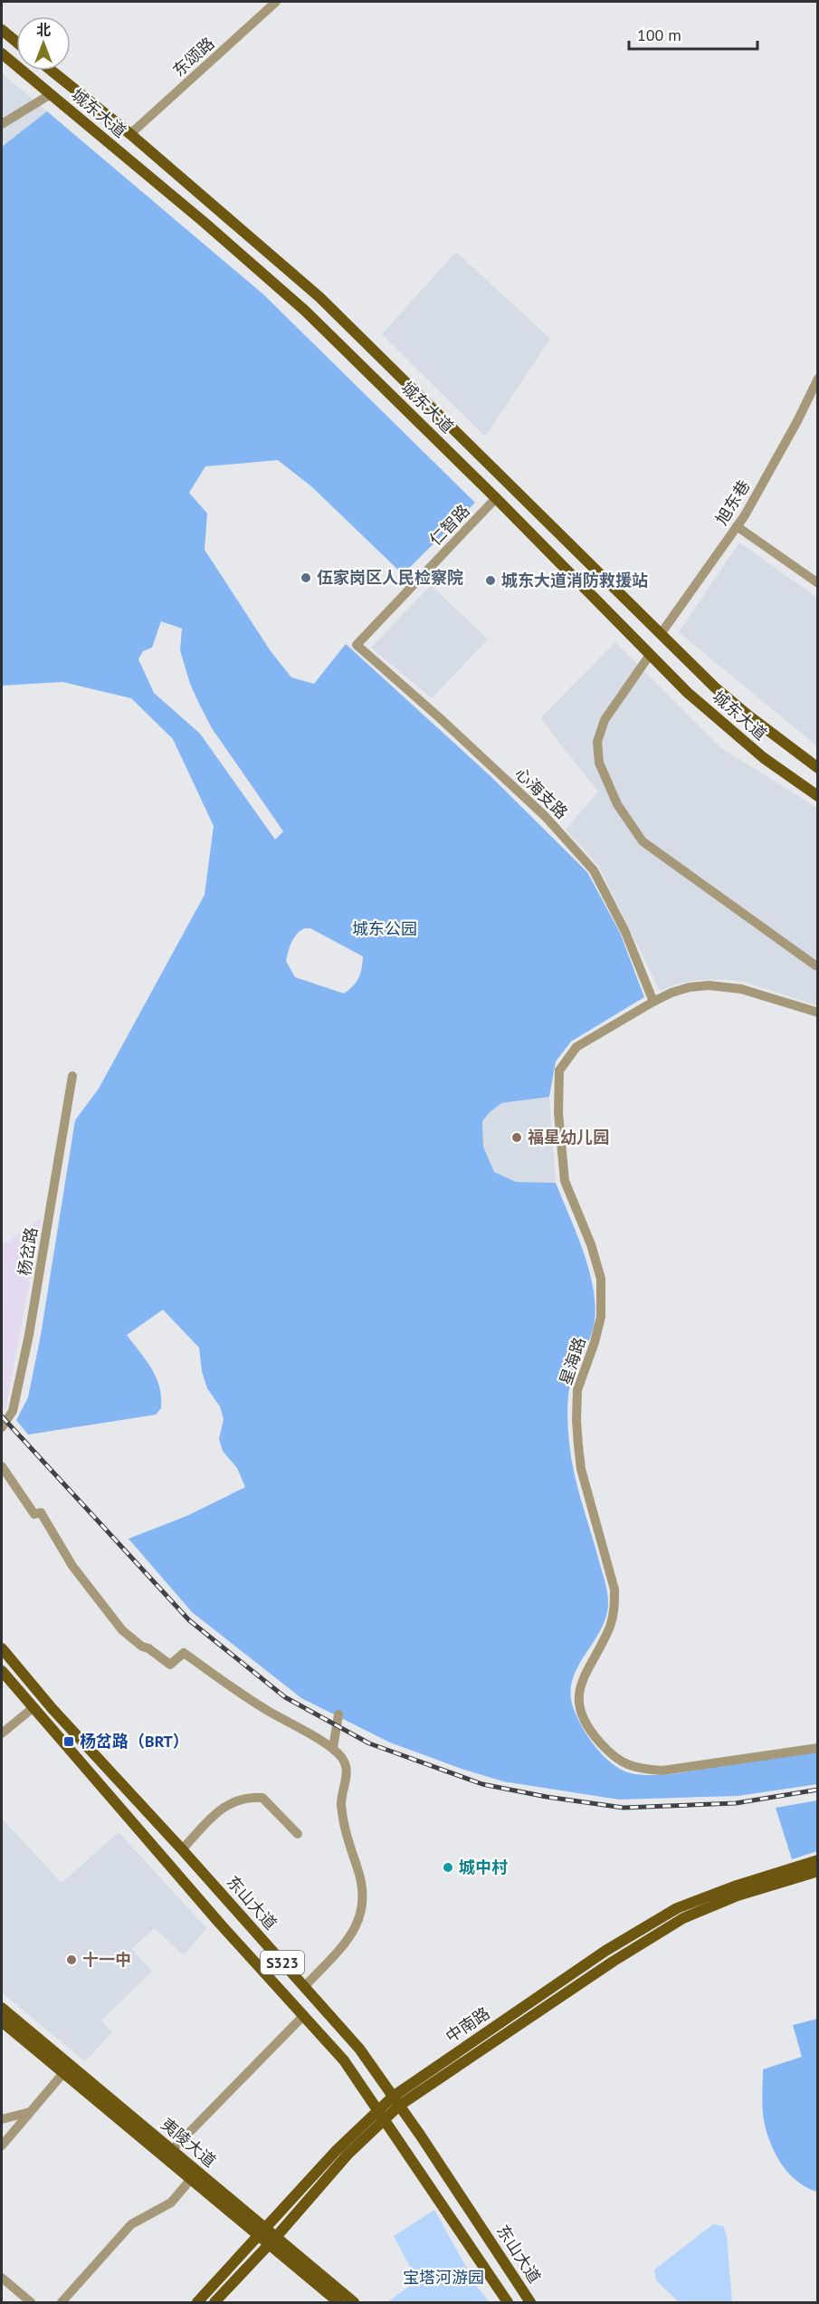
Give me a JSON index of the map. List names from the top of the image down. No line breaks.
{"streets":{"main road":["城东大道","东山大道","S323","中南路","夷陵大道"],"street":["东颂路","旭东巷","仁智路","心海支路","杨岔路","星海路"]},"crossings":[["东颂路","城东大道"],["城东大道","旭东巷"],["城东大道","仁智路"],["仁智路","心海支路"],["心海支路","星海路"],["东山大道","中南路"],["中南路","夷陵大道"]],"parks":["城东公园","宝塔河游园"],"places":{"other":["伍家岗区人民检察院","城东大道消防救援站","福星幼儿园","城中村","十一中"],"transit":["杨岔路（BRT）"]},"scale_bar":"100 m","north":"top"}
